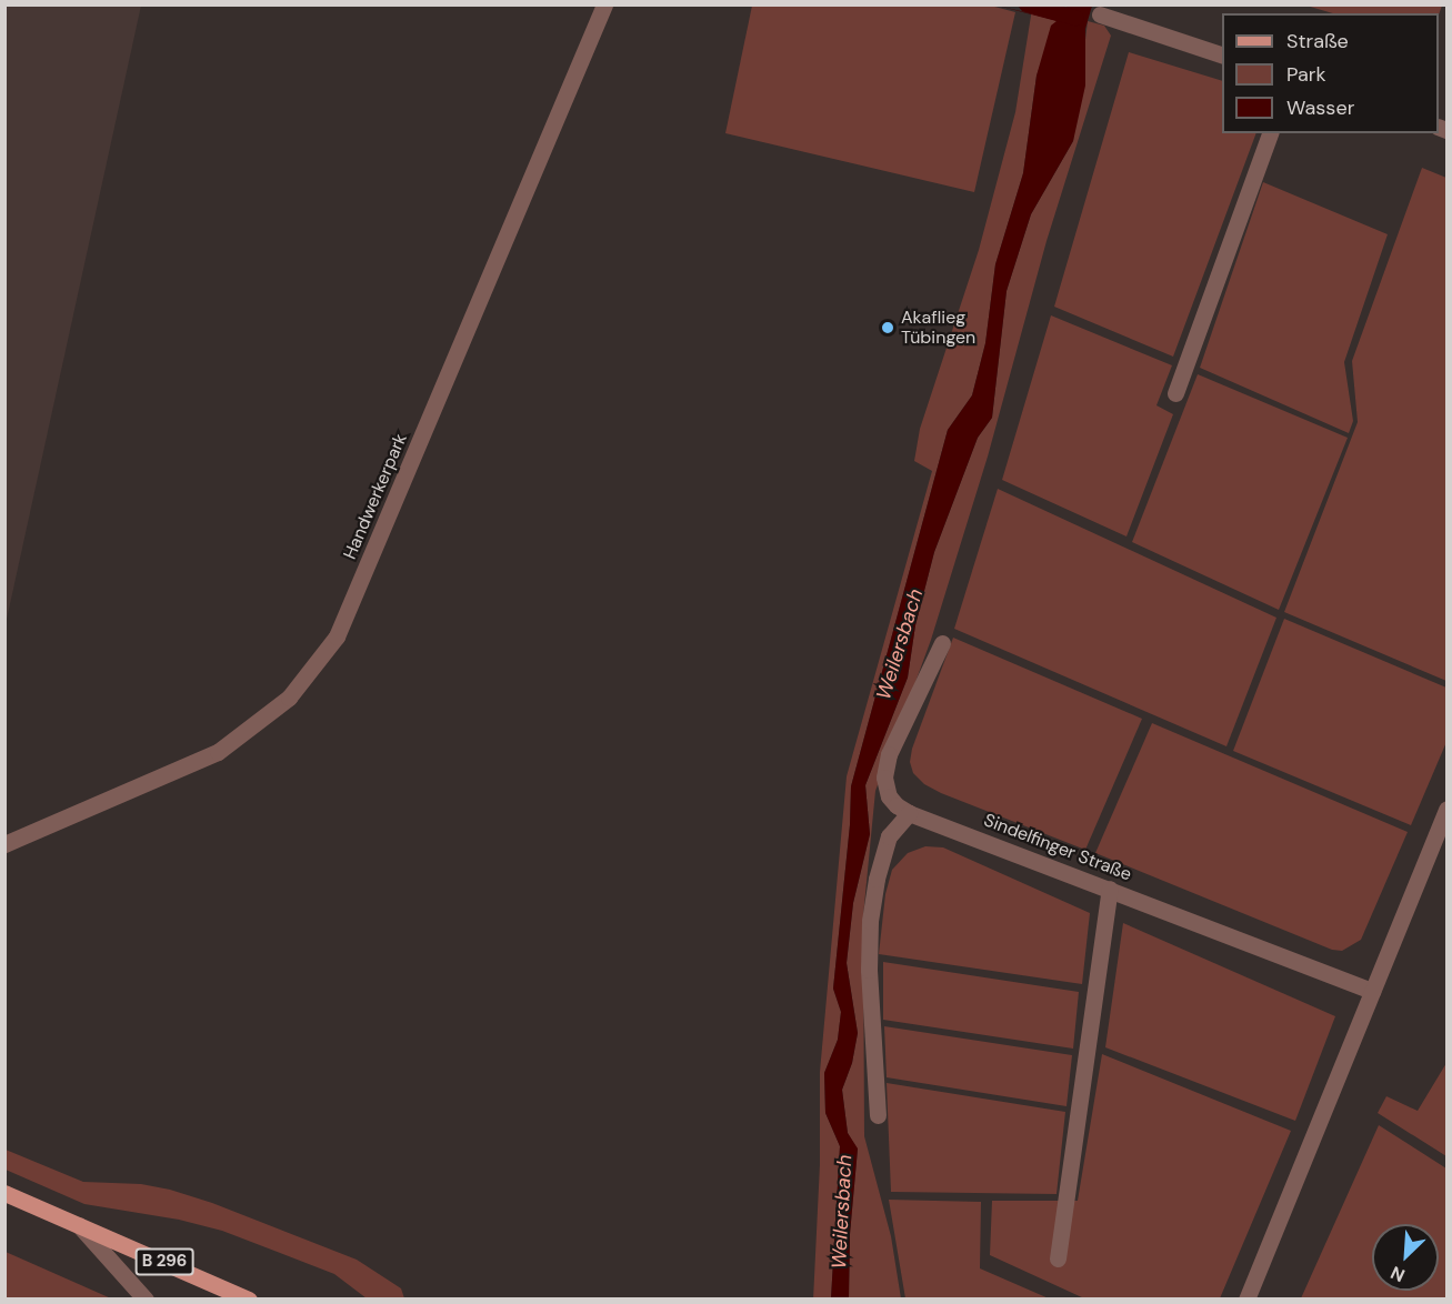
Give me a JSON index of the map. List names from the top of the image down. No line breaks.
{"streets":{"main road":["B 296"],"street":["Handwerkerpark","Sindelfinger Straße"]},"water":["Weilersbach"],"places":["Akaflieg Tübingen"],"legend":["Straße","Park","Wasser"],"north":"bottom left"}
